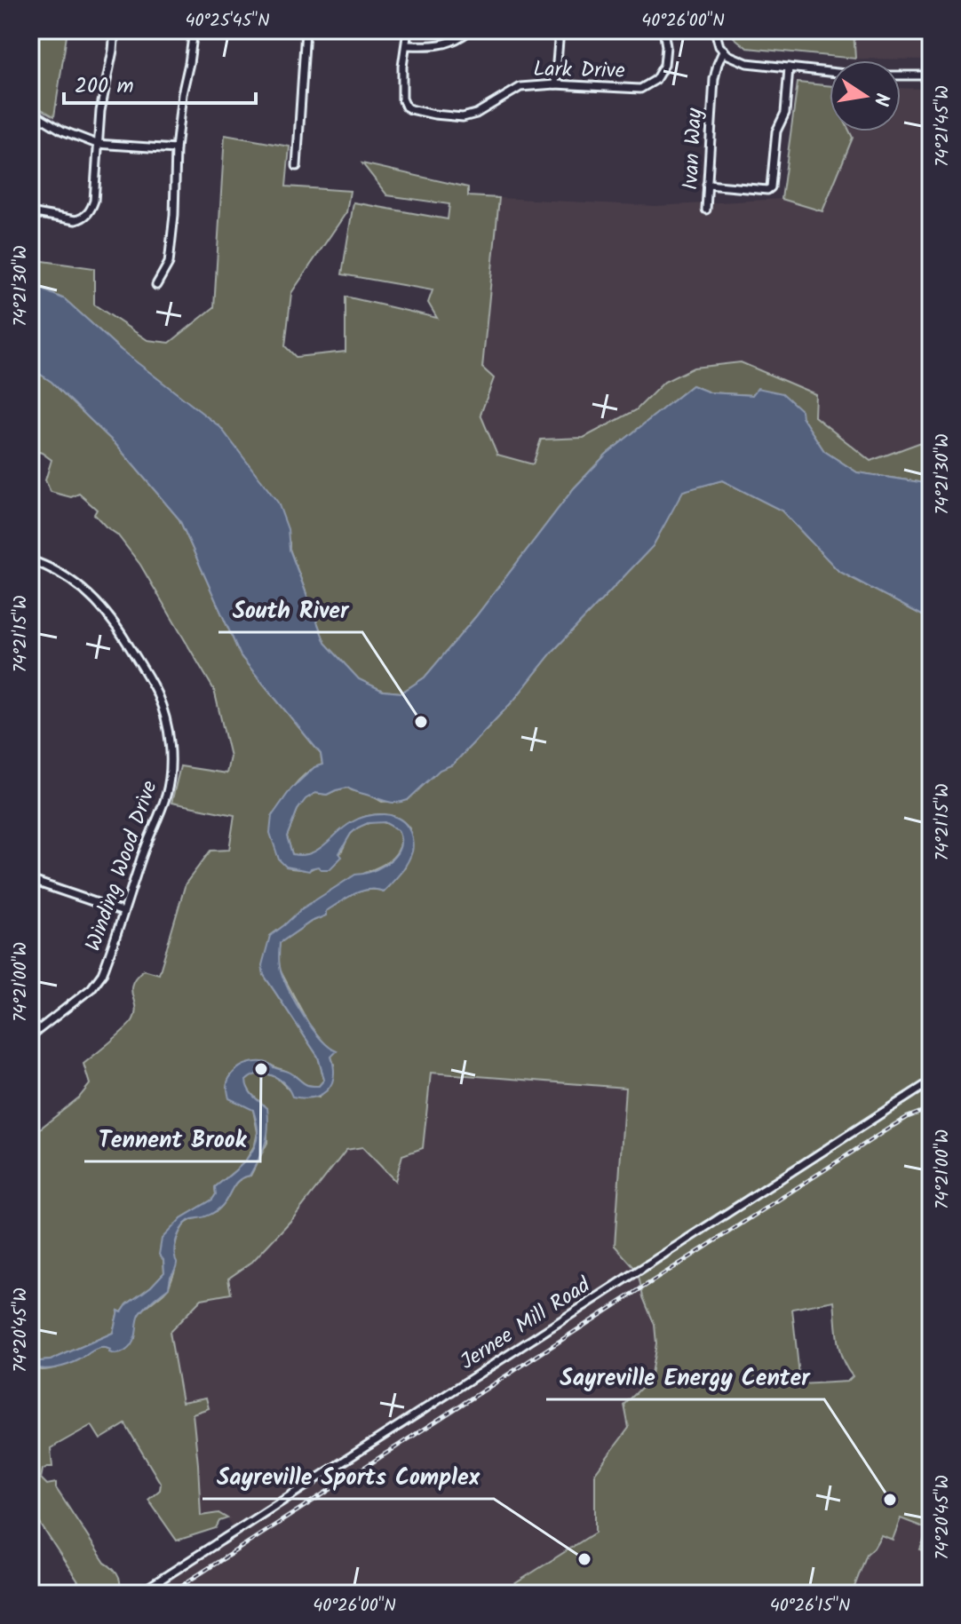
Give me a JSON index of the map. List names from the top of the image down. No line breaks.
{"streets":{"street":["Lark Drive","Ivan Way","Winding Wood Drive","Jernee Mill Road"]},"places":["South River","Tennent Brook","Sayreville Energy Center","Sayreville Sports Complex"],"scale_bar":"200 m","north":"right","coordinates":["40°25'45\"N","40°26'00\"N","74°21'45\"W","74°21'30\"W","74°21'15\"W","74°21'00\"W","74°20'45\"W","40°26'15\"N"]}
